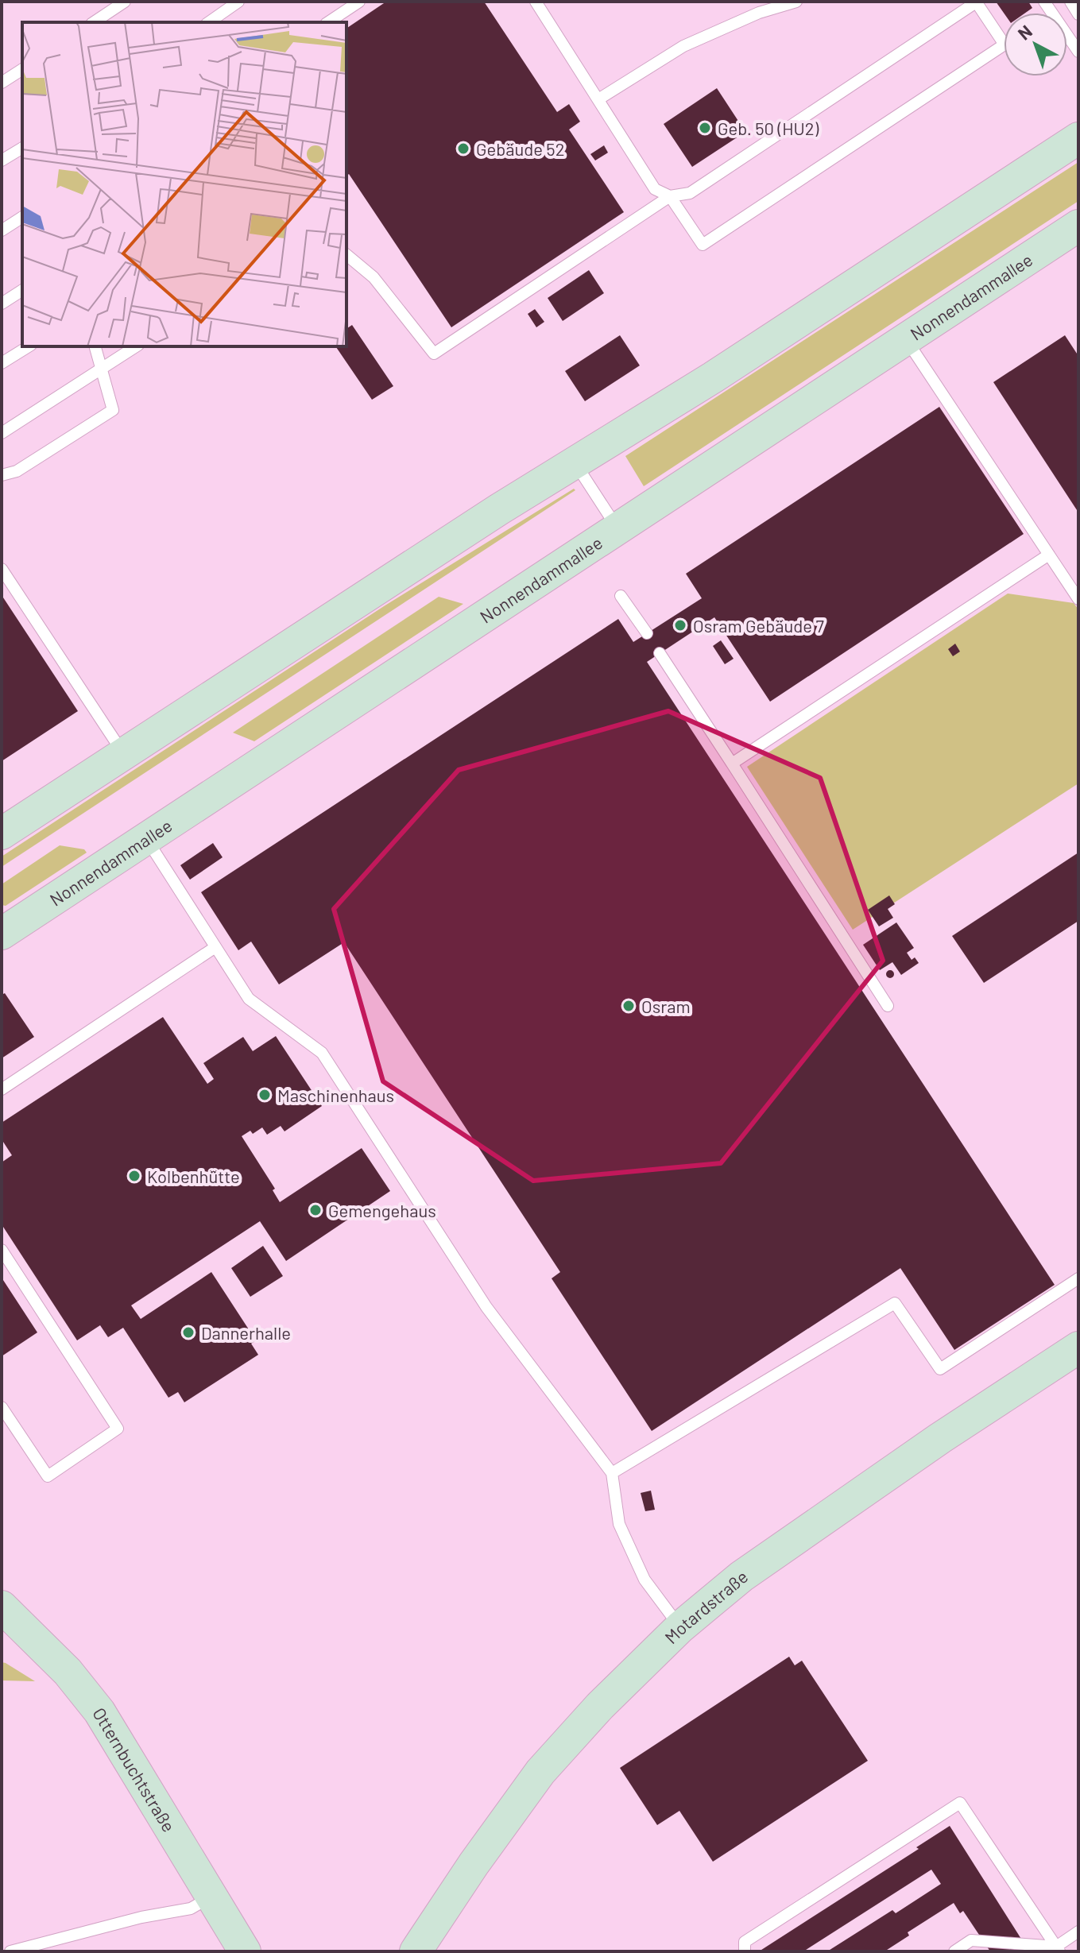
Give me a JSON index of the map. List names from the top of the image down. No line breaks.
{"streets":{"main road":["Nonnendammallee","Motardstraße","Otternbuchtstraße"]},"places":["Geb. 50 (HU2)","Gebäude 52","Osram Gebäude 7","Osram","Maschinenhaus","Kolbenhütte","Gemengehaus","Dannerhalle"],"north":"top left"}
